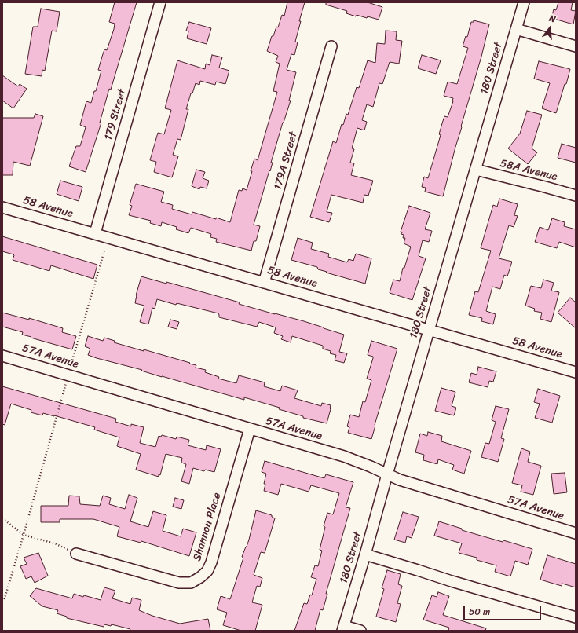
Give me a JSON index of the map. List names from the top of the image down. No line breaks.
{"streets":{"street":["180 Street","179 Street","179A Street","58A Avenue","58 Avenue","57A Avenue","Shannon Place"]},"crossings":[["180 Street","58A Avenue"],["180 Street","58 Avenue"],["180 Street","57A Avenue"],["179 Street","58 Avenue"],["179A Street","58 Avenue"],["57A Avenue","Shannon Place"]],"scale_bar":"50 m","north":"top"}
